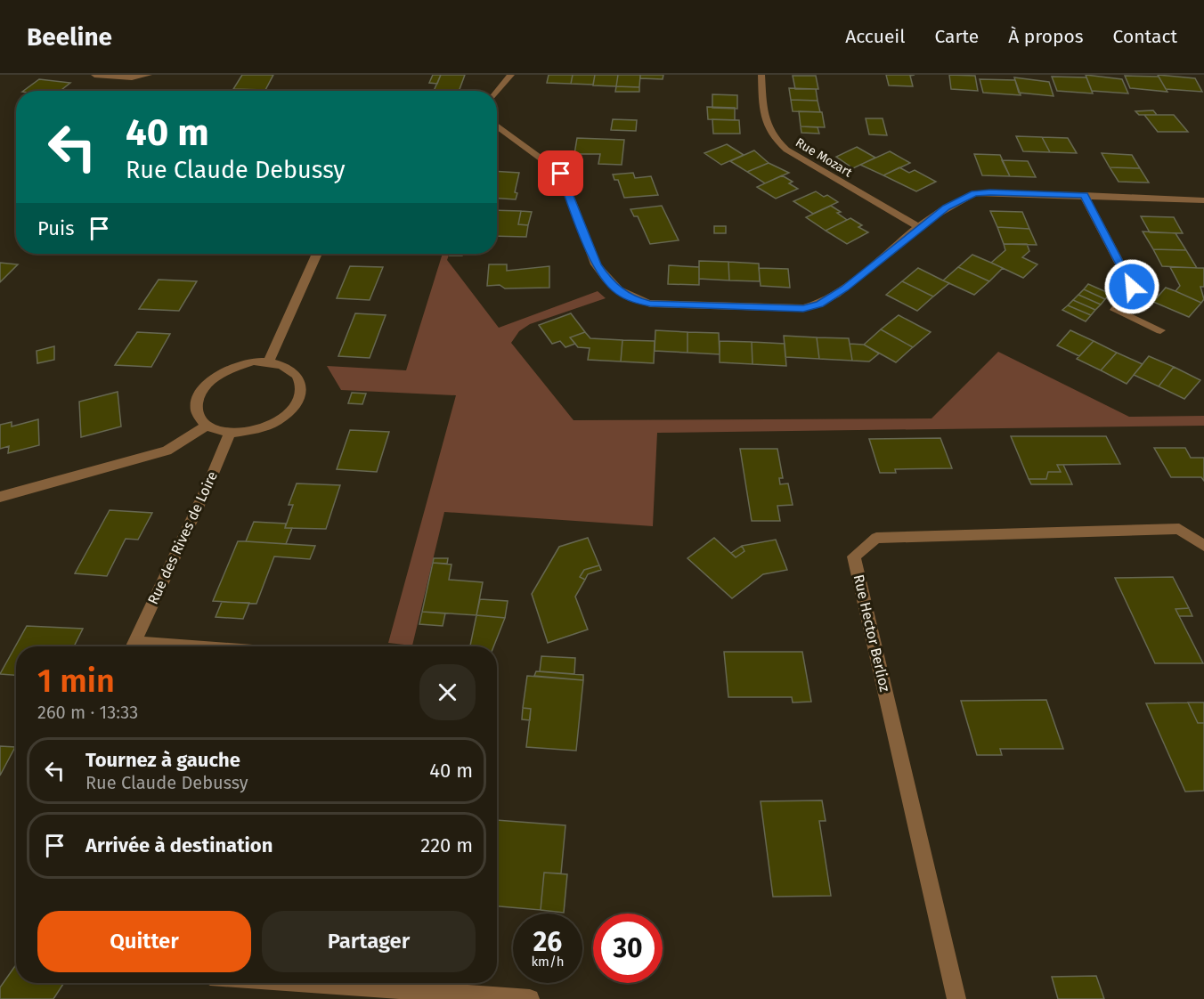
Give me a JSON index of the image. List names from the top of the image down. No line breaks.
{"streets":{"street":["Rue Mozart","Rue des Rives de Loire","Rue Hector Berlioz"]},"page":{"header":"Beeline","nav":["Accueil","Carte","À propos","Contact"],"turn":["40 m","Rue Claude Debussy"],"then":"Puis","heading":["1 min","260 m · 13:33"],"list":[{"name":"Tournez à gauche","note":"Rue Claude Debussy","value":"40 m"},{"name":"Arrivée à destination","value":"220 m"}],"buttons":["Quitter","Partager"],"speed":"26 km/h","limit":"30"}}
